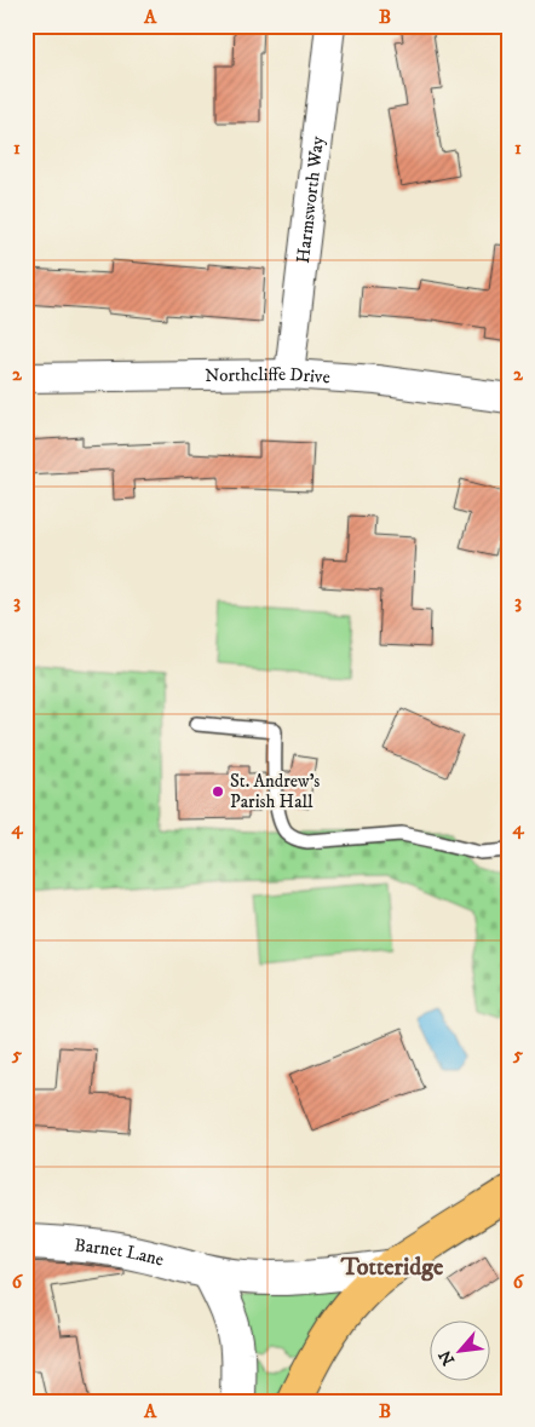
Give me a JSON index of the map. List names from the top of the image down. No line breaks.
{"streets":{"street":["Harmsworth Way","Northcliffe Drive","Barnet Lane"]},"crossings":[["Harmsworth Way","Northcliffe Drive"]],"districts":["Totteridge"],"places":["St. Andrew's Parish Hall"],"north":"bottom left","grid":{"columns":["A","B"],"rows":["1","2","3","4","5","6"]}}
